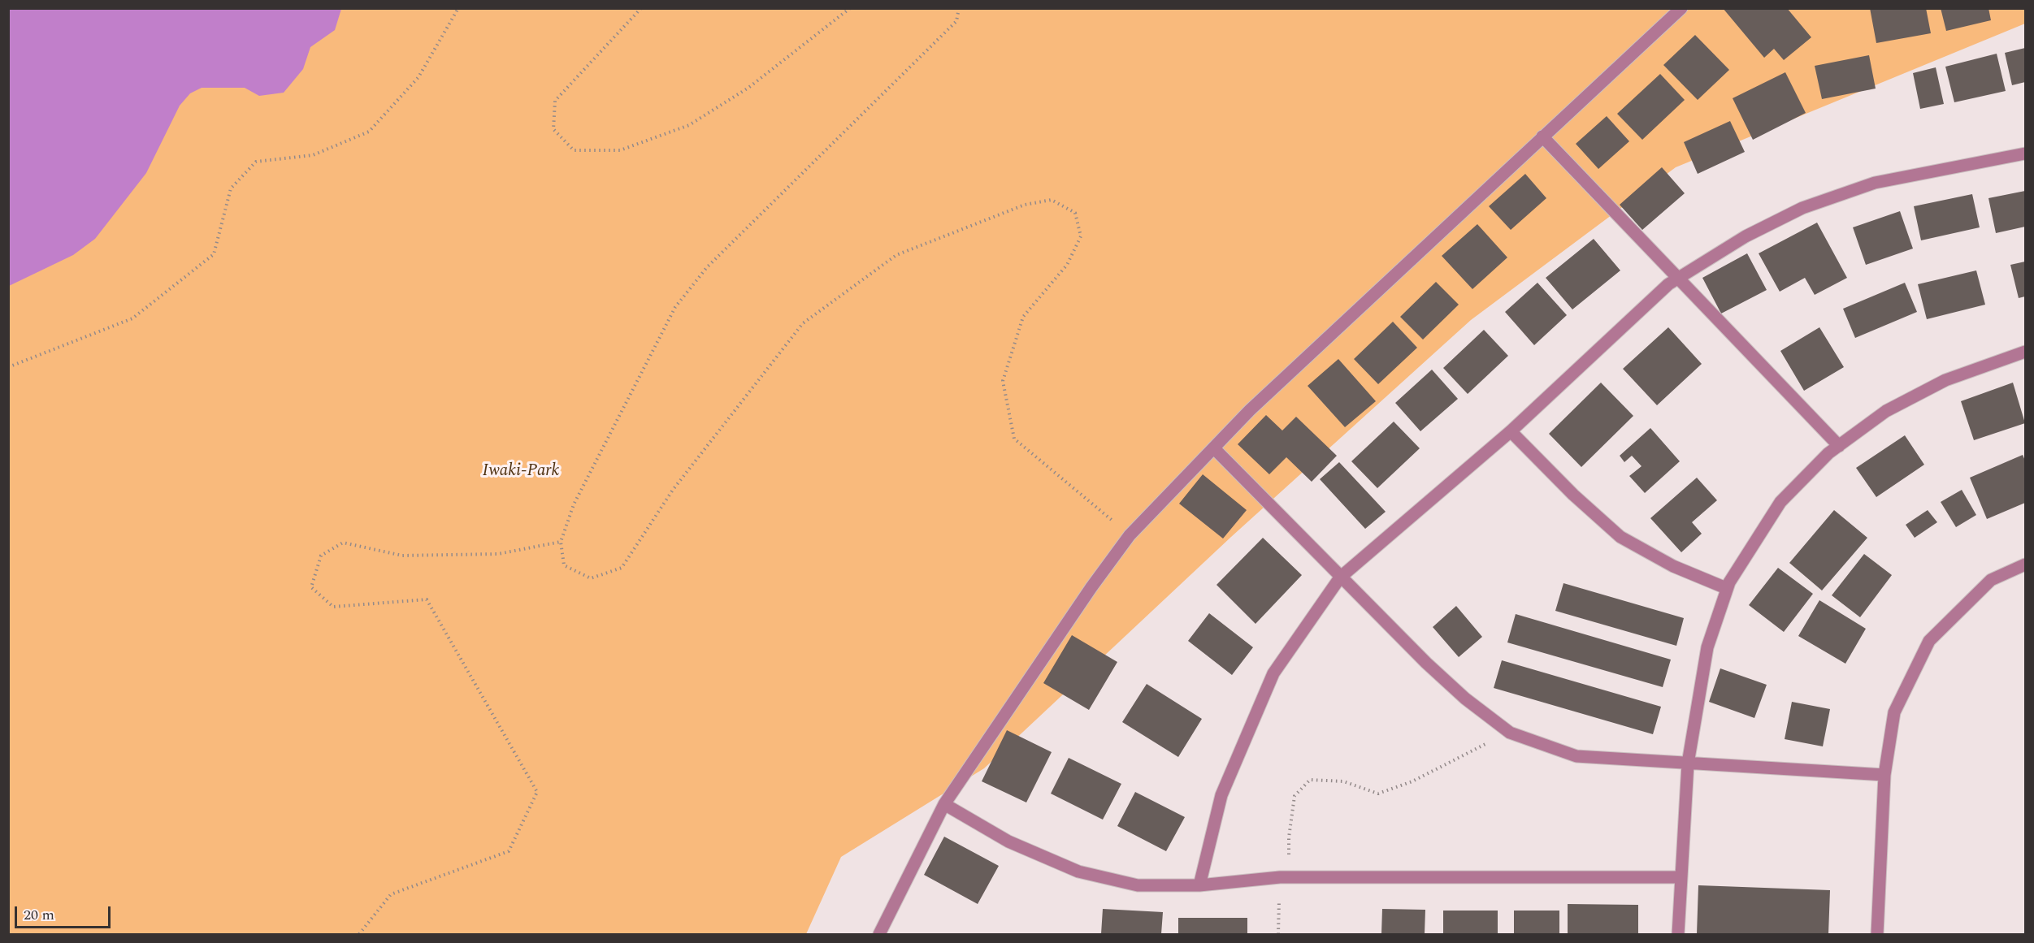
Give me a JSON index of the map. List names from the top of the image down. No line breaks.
{"parks":["Iwaki-Park"],"scale_bar":"20 m"}
